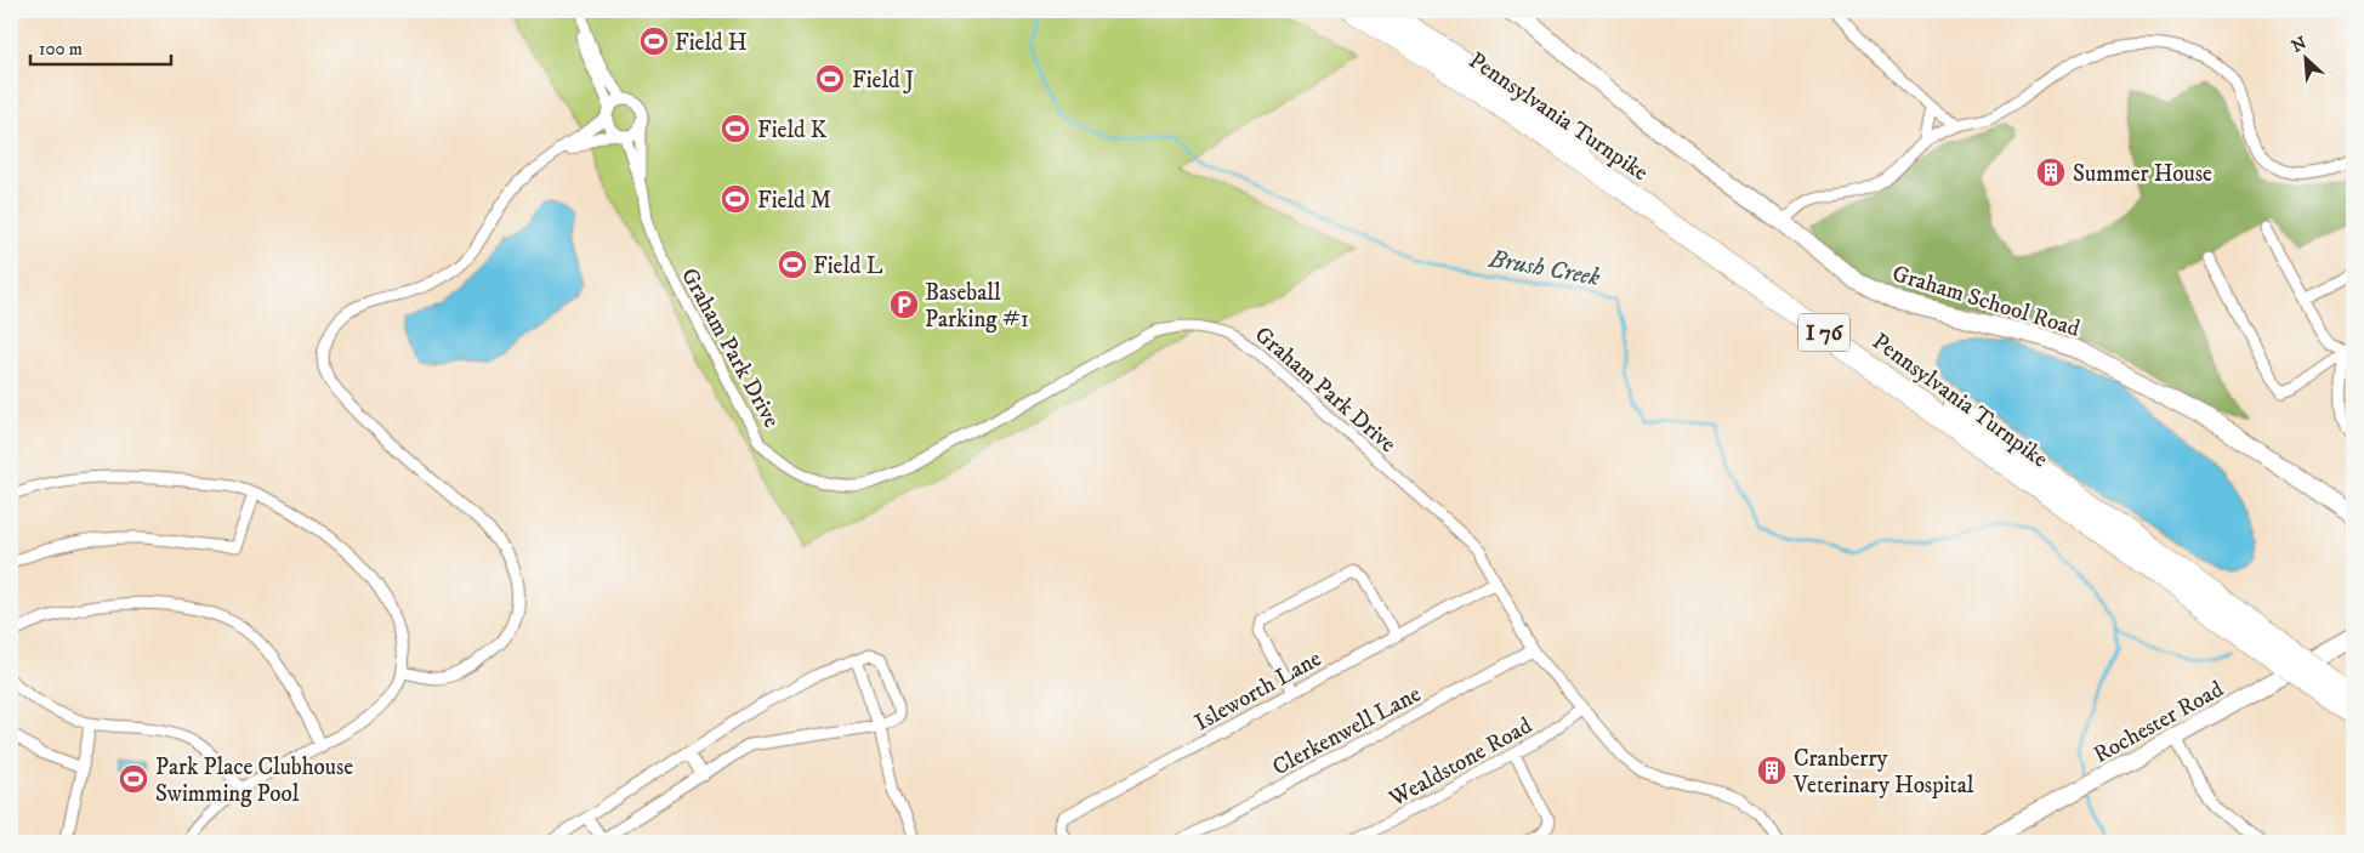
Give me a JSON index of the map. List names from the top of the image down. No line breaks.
{"streets":{"highway":["Pennsylvania Turnpike","I 76"],"street":["Graham School Road","Graham Park Drive","Isleworth Lane","Rochester Road","Clerkenwell Lane","Wealdstone Road"]},"crossings":[["Graham Park Drive","Isleworth Lane"],["Graham Park Drive","Clerkenwell Lane"],["Graham Park Drive","Wealdstone Road"]],"water":["Brush Creek"],"places":{"sports":["Field H","Field J","Field K","Field M","Field L","Park Place Clubhouse Swimming Pool"],"building":["Summer House","Cranberry Veterinary Hospital"],"parking":["Baseball Parking #1"]},"scale_bar":"100 m","north":"top left"}
